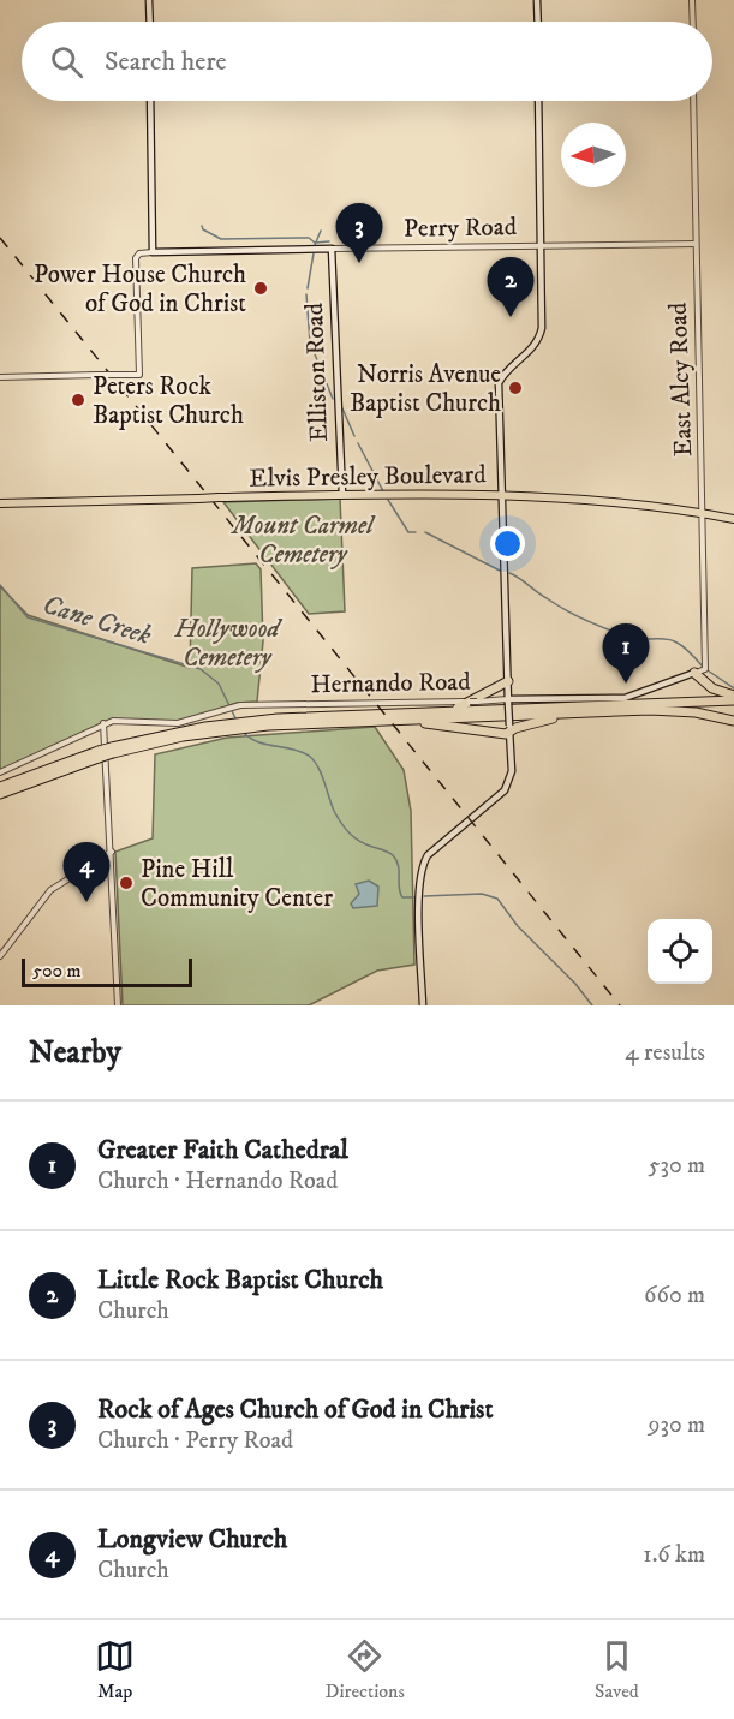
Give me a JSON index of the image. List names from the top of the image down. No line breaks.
{"streets":{"main road":["Perry Road","Elliston Road","Elvis Presley Boulevard","Hernando Road"],"street":["East Alcy Road"]},"crossings":[["Perry Road","Elliston Road"],["Perry Road","East Alcy Road"],["Elliston Road","Elvis Presley Boulevard"],["East Alcy Road","Elvis Presley Boulevard"],["East Alcy Road","Hernando Road"]],"water":["Cane Creek"],"parks":["Mount Carmel Cemetery","Hollywood Cemetery"],"places":["Power House Church of God in Christ","Norris Avenue Baptist Church","Peters Rock Baptist Church","Pine Hill Community Center"],"scale_bar":"500 m","north":"left","page":{"search":"Search here","pins":["3","2","1","4"],"scale":"500 m","heading":["Nearby","4 results"],"list":[{"mark":"1","name":"Greater Faith Cathedral","note":"Church · Hernando Road","value":"530 m"},{"mark":"2","name":"Little Rock Baptist Church","note":"Church","value":"660 m"},{"mark":"3","name":"Rock of Ages Church of God in Christ","note":"Church · Perry Road","value":"930 m"},{"mark":"4","name":"Longview Church","note":"Church","value":"1.6 km"}],"nav":["Map","Directions","Saved"]}}
